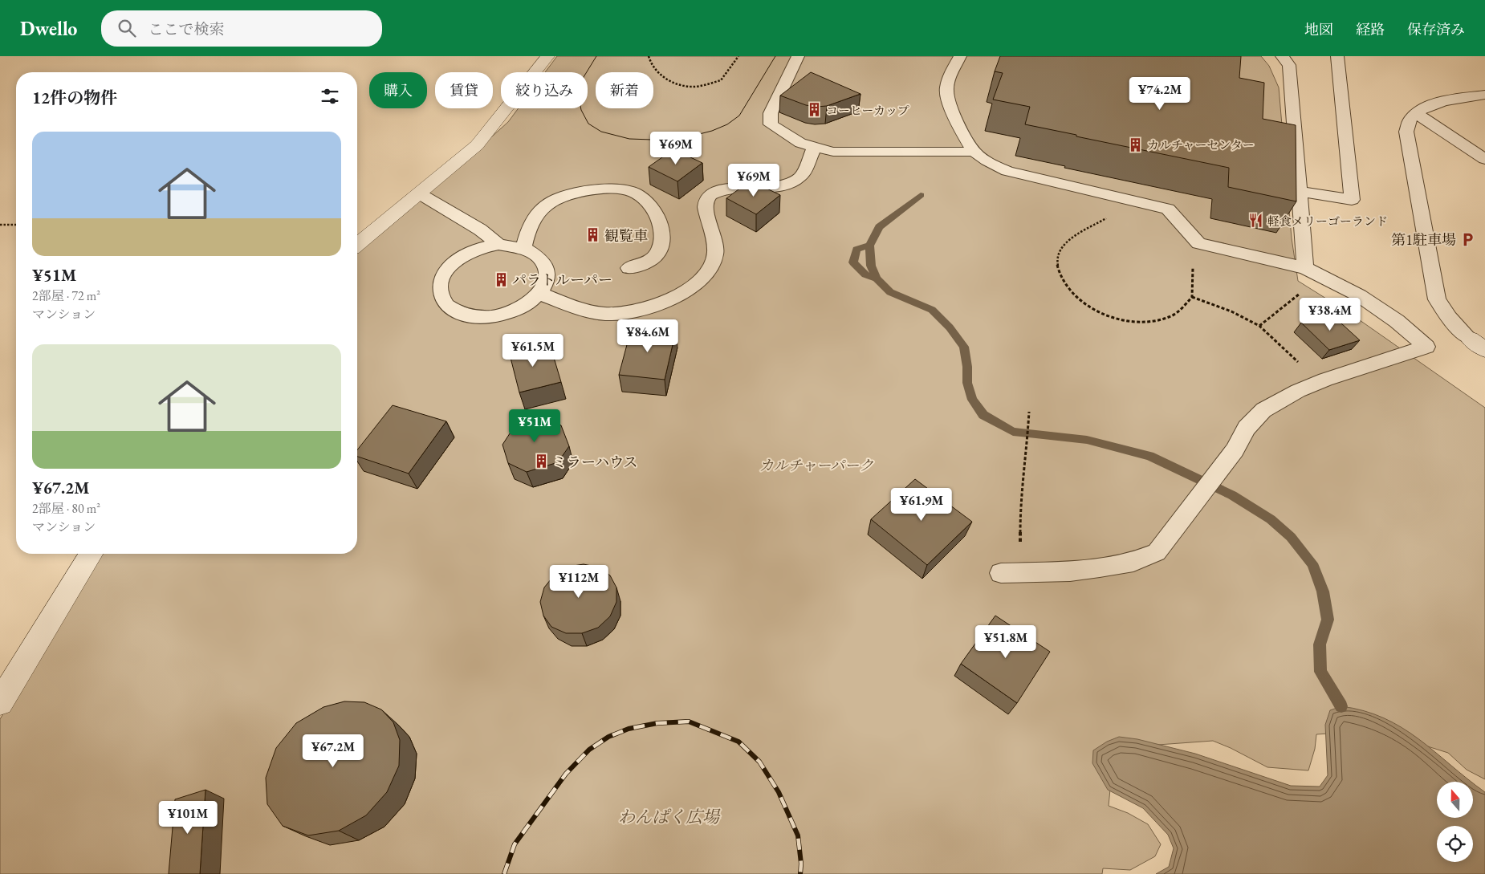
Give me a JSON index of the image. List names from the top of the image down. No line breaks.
{"parks":["カルチャーパーク","わんぱく広場"],"places":{"building":["コーヒーカップ","カルチャーセンター","観覧車","パラトルーパー","ミラーハウス"],"restaurant":["軽食メリーゴーランド"],"parking":["第1駐車場"]},"north":"top","page":{"header":"Dwello","search":"ここで検索","nav":["地図","経路","保存済み"],"chip":["購入","賃貸","絞り込み","新着"],"heading":"12件の物件","price":["¥74.2M","¥69M","¥69M","¥38.4M","¥84.6M","¥61.5M","¥51M","¥61.9M","¥112M","¥51.8M","¥67.2M","¥101M"],"list":[{"name":"¥51M","note":"2部屋 · 72 m² · マンション"},{"name":"¥67.2M","note":"2部屋 · 80 m² · マンション"}]}}
